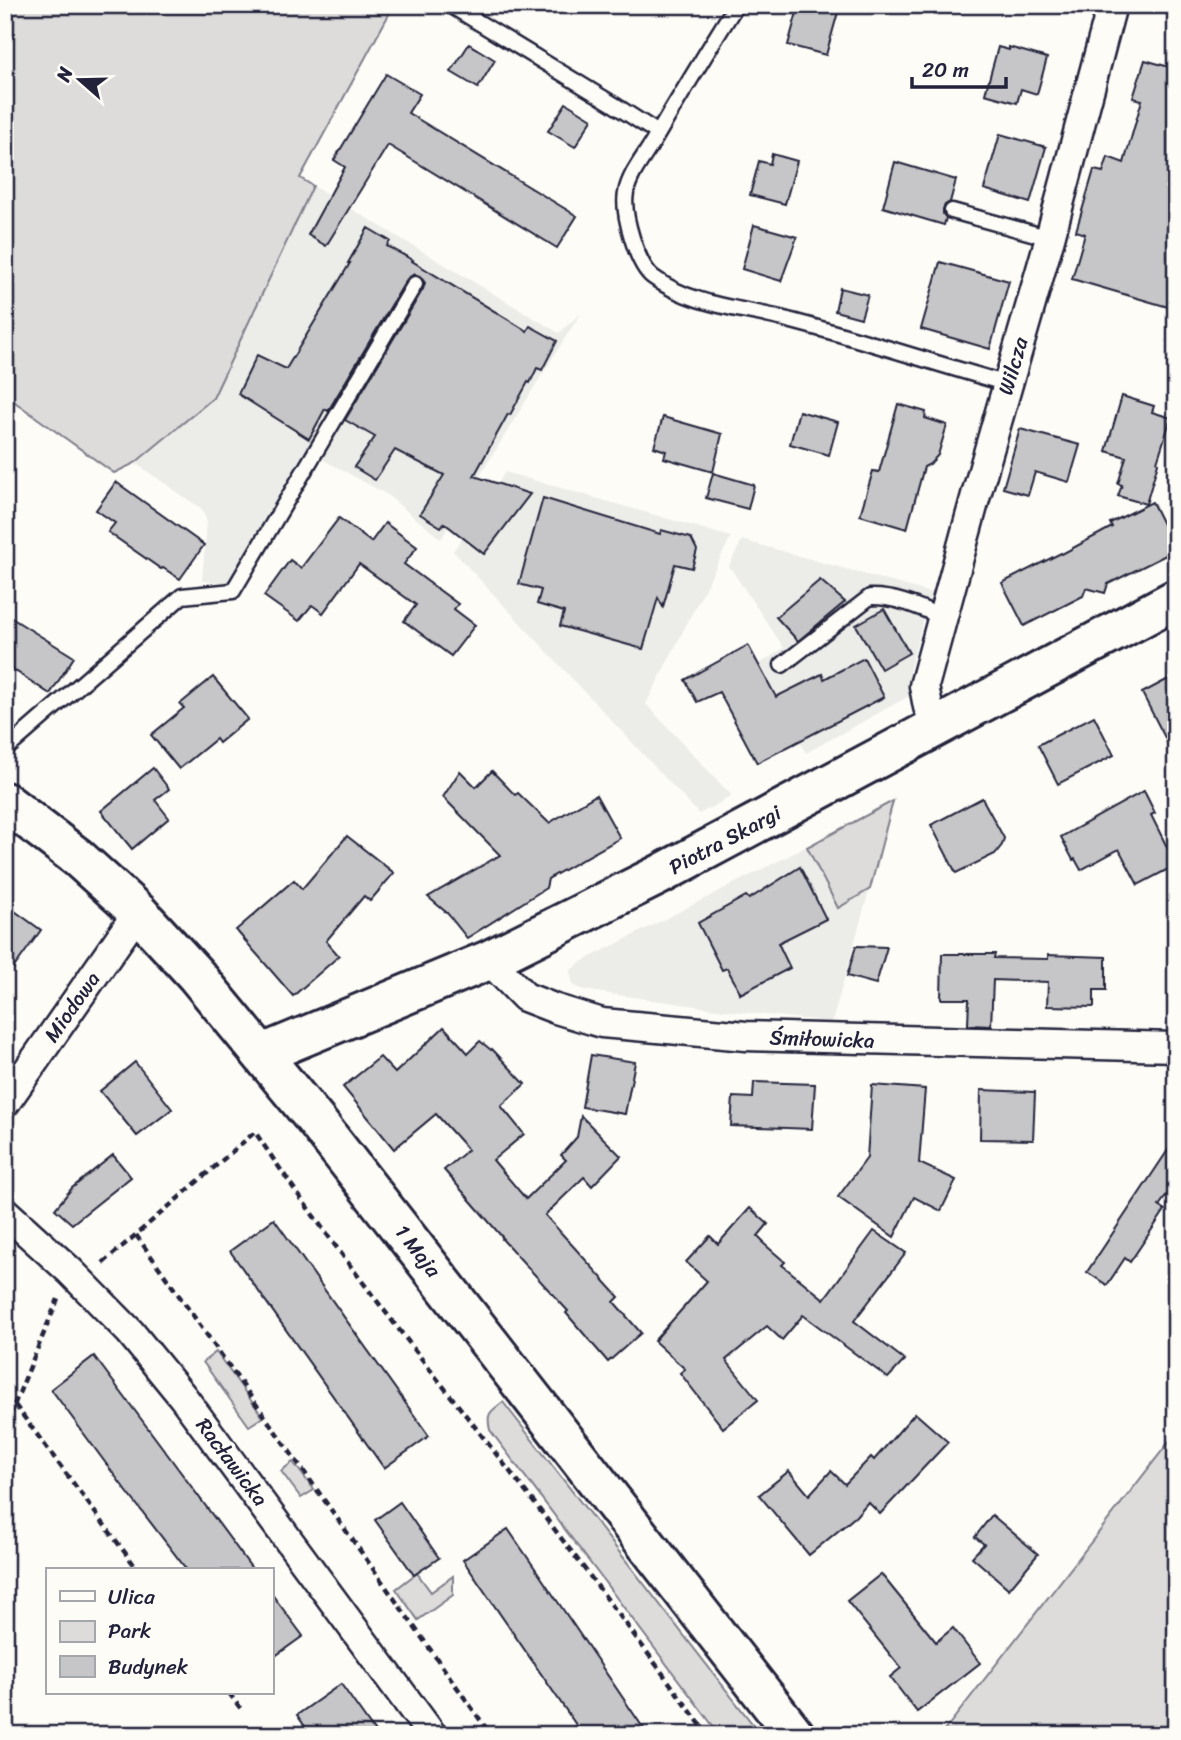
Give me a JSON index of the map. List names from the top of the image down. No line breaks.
{"streets":{"main road":["Piotra Skargi","1 Maja"],"street":["Wilcza","Miodowa","Śmiłowicka","Racławicka"]},"crossings":[["Wilcza","Piotra Skargi"],["Piotra Skargi","Śmiłowicka"],["Piotra Skargi","1 Maja"],["Miodowa","1 Maja"]],"legend":["Ulica","Park","Budynek"],"scale_bar":"20 m","north":"left"}
